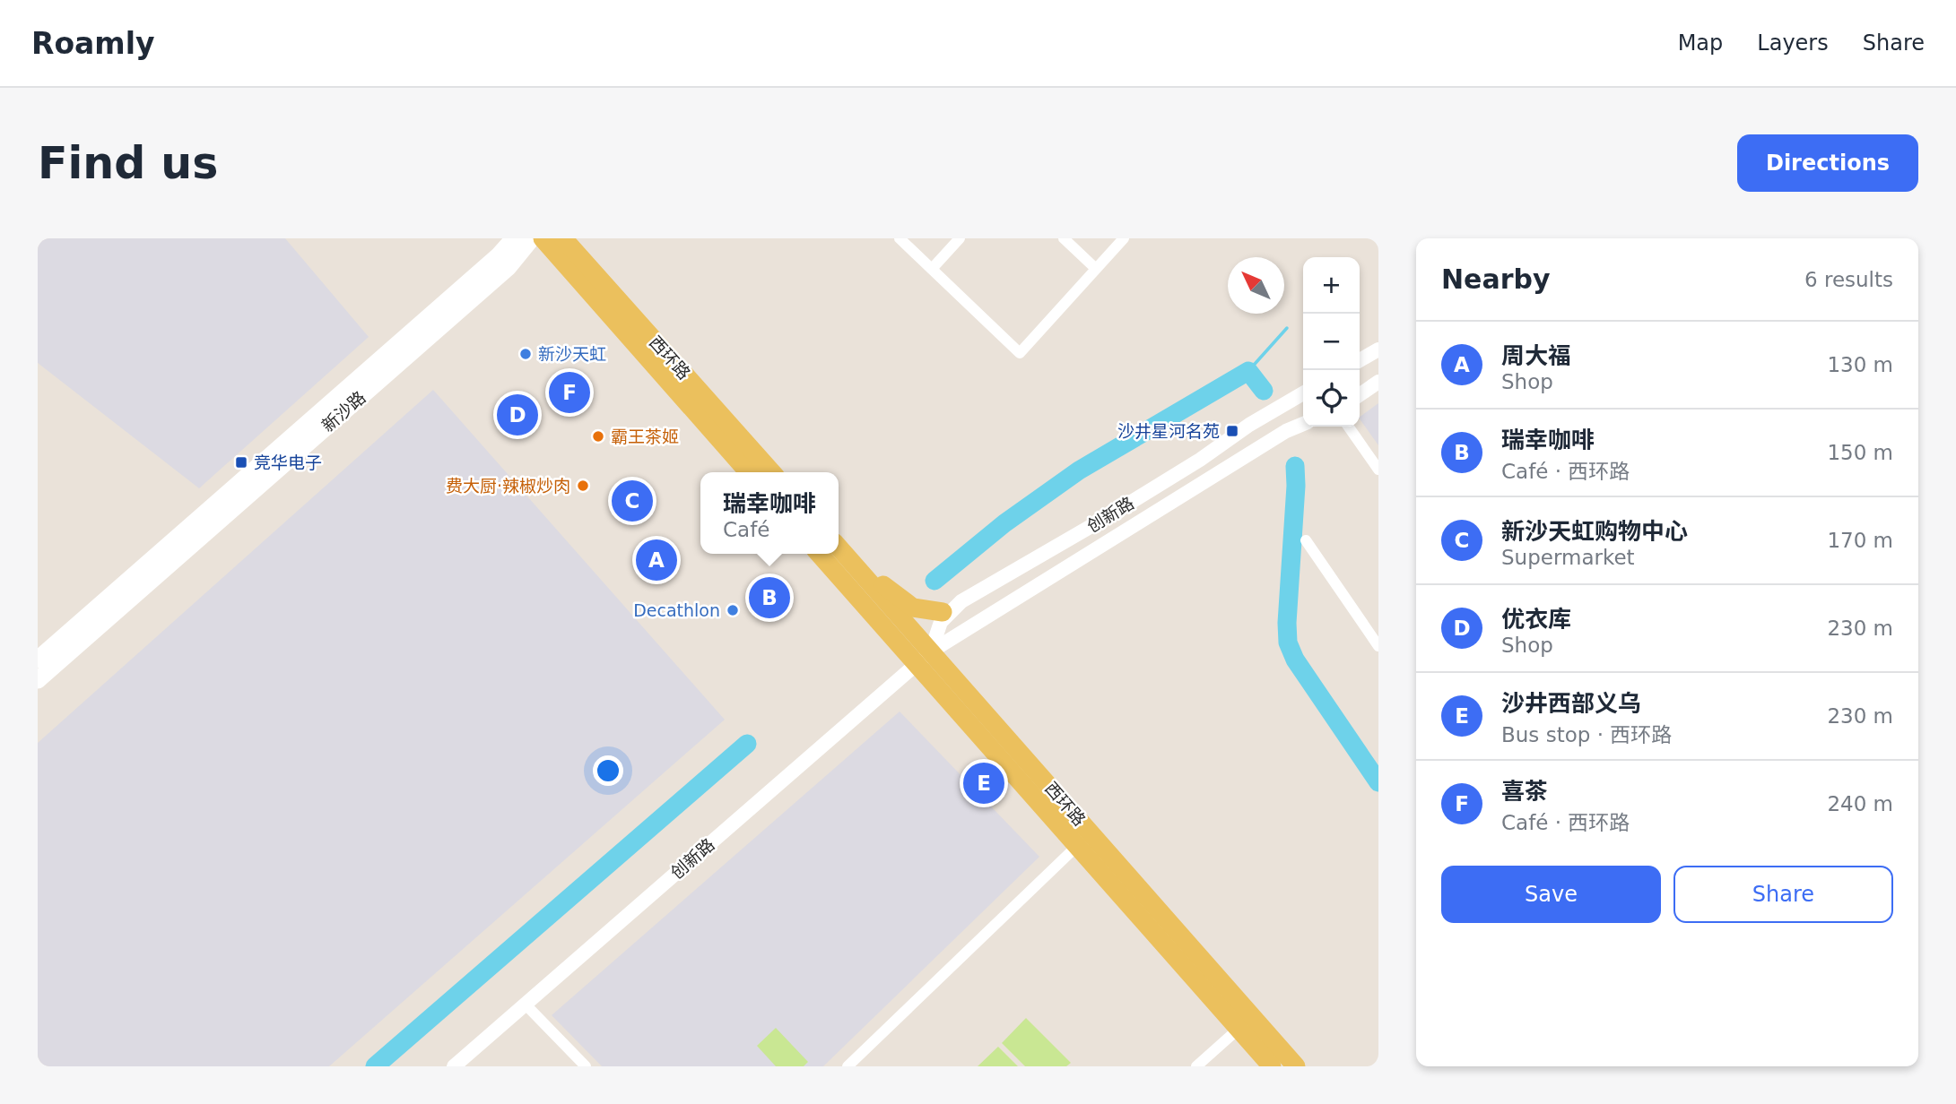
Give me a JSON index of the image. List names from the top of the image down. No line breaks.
{"streets":{"main road":["西环路","新沙路"],"street":["创新路"]},"crossings":[["西环路","创新路"]],"places":{"other":["新沙天虹","霸王茶姬","费大厨·辣椒炒肉","Decathlon"],"transit":["沙井星河名苑","竞华电子"]},"north":"top left","page":{"header":"Roamly","nav":["Map","Layers","Share"],"buttons":["Directions",["Save","Share"]],"title":"Find us","heading":["Nearby","6 results"],"map_buttons":["+","−"],"list":[{"mark":"A","name":"周大福","note":"Shop","value":"130 m"},{"mark":"B","name":"瑞幸咖啡","note":"Café · 西环路","value":"150 m"},{"mark":"C","name":"新沙天虹购物中心","note":"Supermarket","value":"170 m"},{"mark":"D","name":"优衣库","note":"Shop","value":"230 m"},{"mark":"E","name":"沙井西部义乌","note":"Bus stop · 西环路","value":"230 m"},{"mark":"F","name":"喜茶","note":"Café · 西环路","value":"240 m"}],"pins":["F","D","C","A","B","E"],"popup":["瑞幸咖啡","Café"]}}
